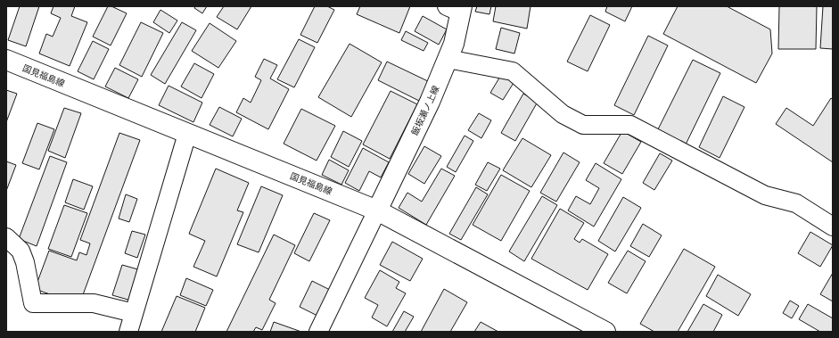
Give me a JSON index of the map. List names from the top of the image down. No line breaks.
{"streets":{"main road":["国見福島線","飯坂瀬ノ上線"]},"crossings":[["国見福島線","飯坂瀬ノ上線"]]}
